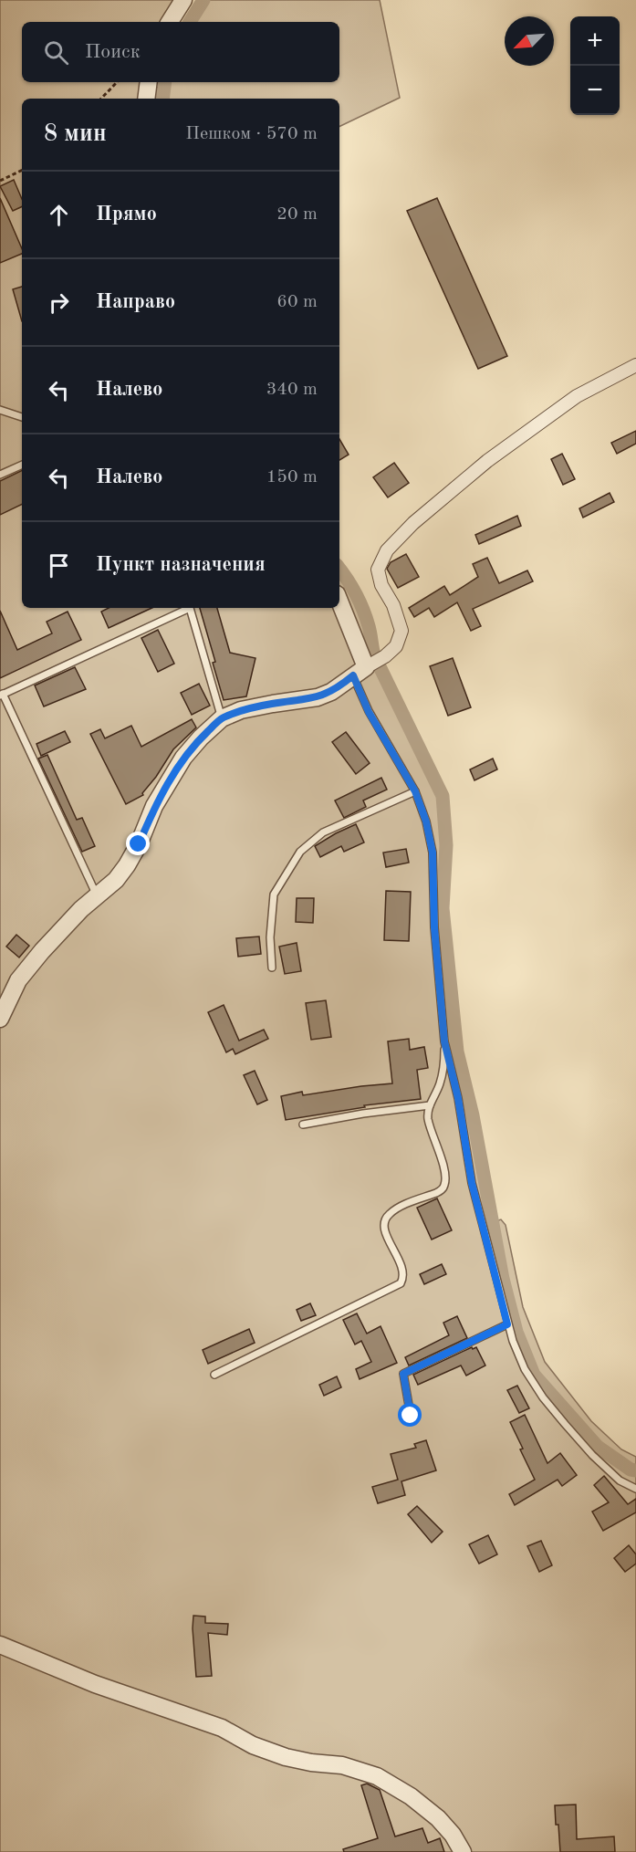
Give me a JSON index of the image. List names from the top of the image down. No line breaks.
{"north":"bottom left","page":{"map_buttons":["+","−"],"search":"Поиск","heading":["8 мин","Пешком · 570 m"],"list":[["Прямо","20 m"],["Направо","60 m"],["Налево","340 m"],["Налево","150 m"],"Пункт назначения"]}}
